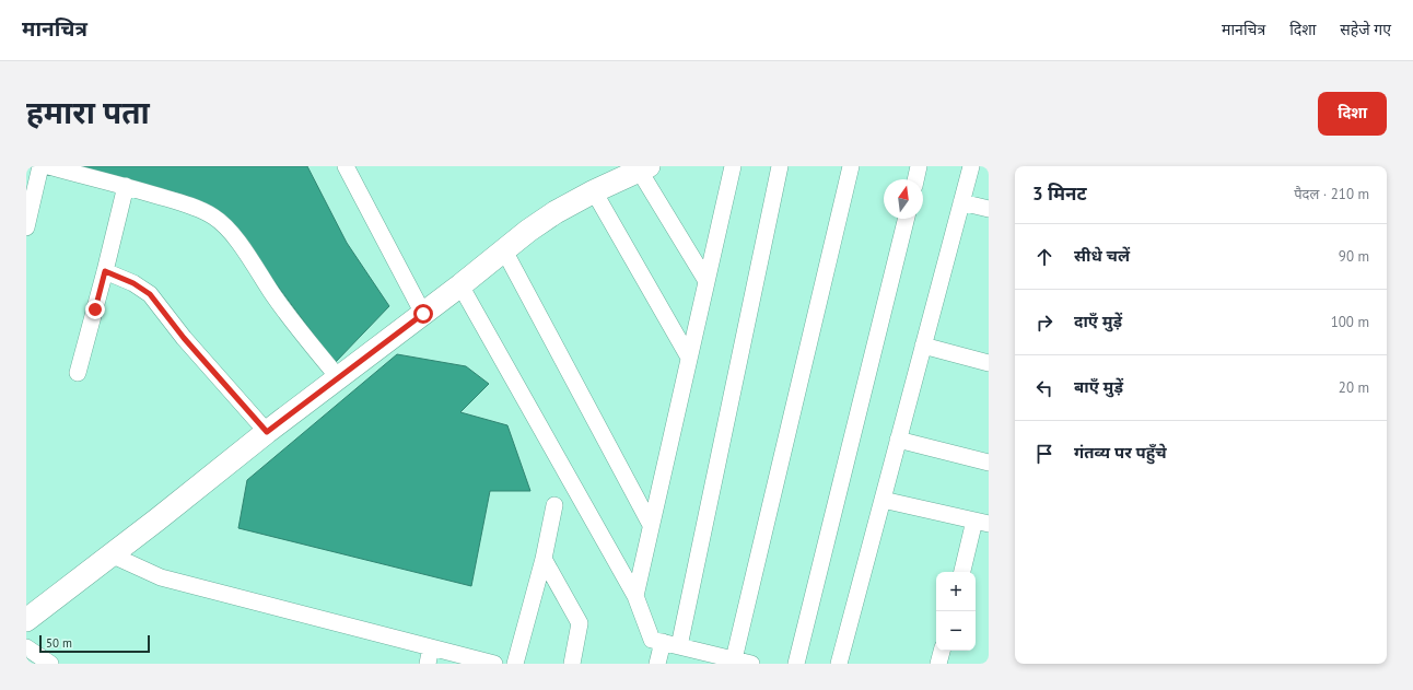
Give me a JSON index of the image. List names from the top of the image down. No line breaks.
{"scale_bar":"50 m","north":"top","page":{"header":"मानचित्र","nav":["मानचित्र","दिशा","सहेजे गए"],"title":"हमारा पता","buttons":"दिशा","heading":["3 मिनट","पैदल · 210 m"],"list":[["सीधे चलें","90 m"],["दाएँ मुड़ें","100 m"],["बाएँ मुड़ें","20 m"],"गंतव्य पर पहुँचे"],"map_buttons":["+","−"],"scale":"50 m"}}
